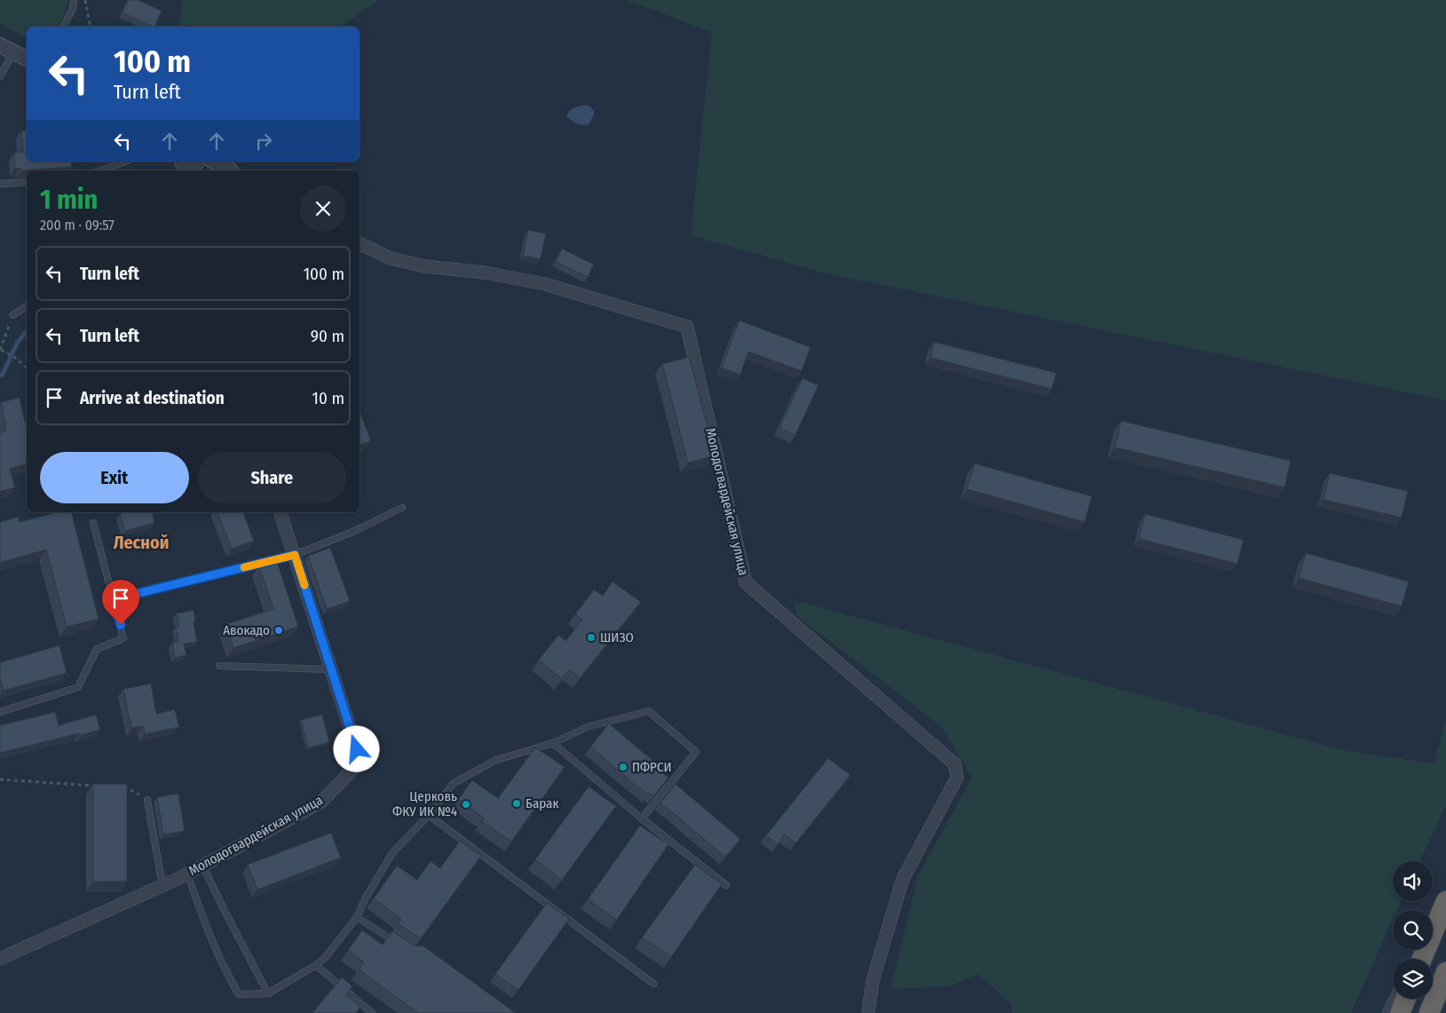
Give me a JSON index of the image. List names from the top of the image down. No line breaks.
{"streets":{"street":["Молодогвардейская улица"]},"districts":["Лесной"],"places":["Авокадо","ШИЗО","ПФРСИ","Барак","Церковь ФКУ ИК №4"],"page":{"turn":["100 m","Turn left"],"heading":["1 min","200 m · 09:57"],"list":[{"name":"Turn left","value":"100 m"},{"name":"Turn left","value":"90 m"},{"name":"Arrive at destination","value":"10 m"}],"buttons":["Exit","Share"]}}
